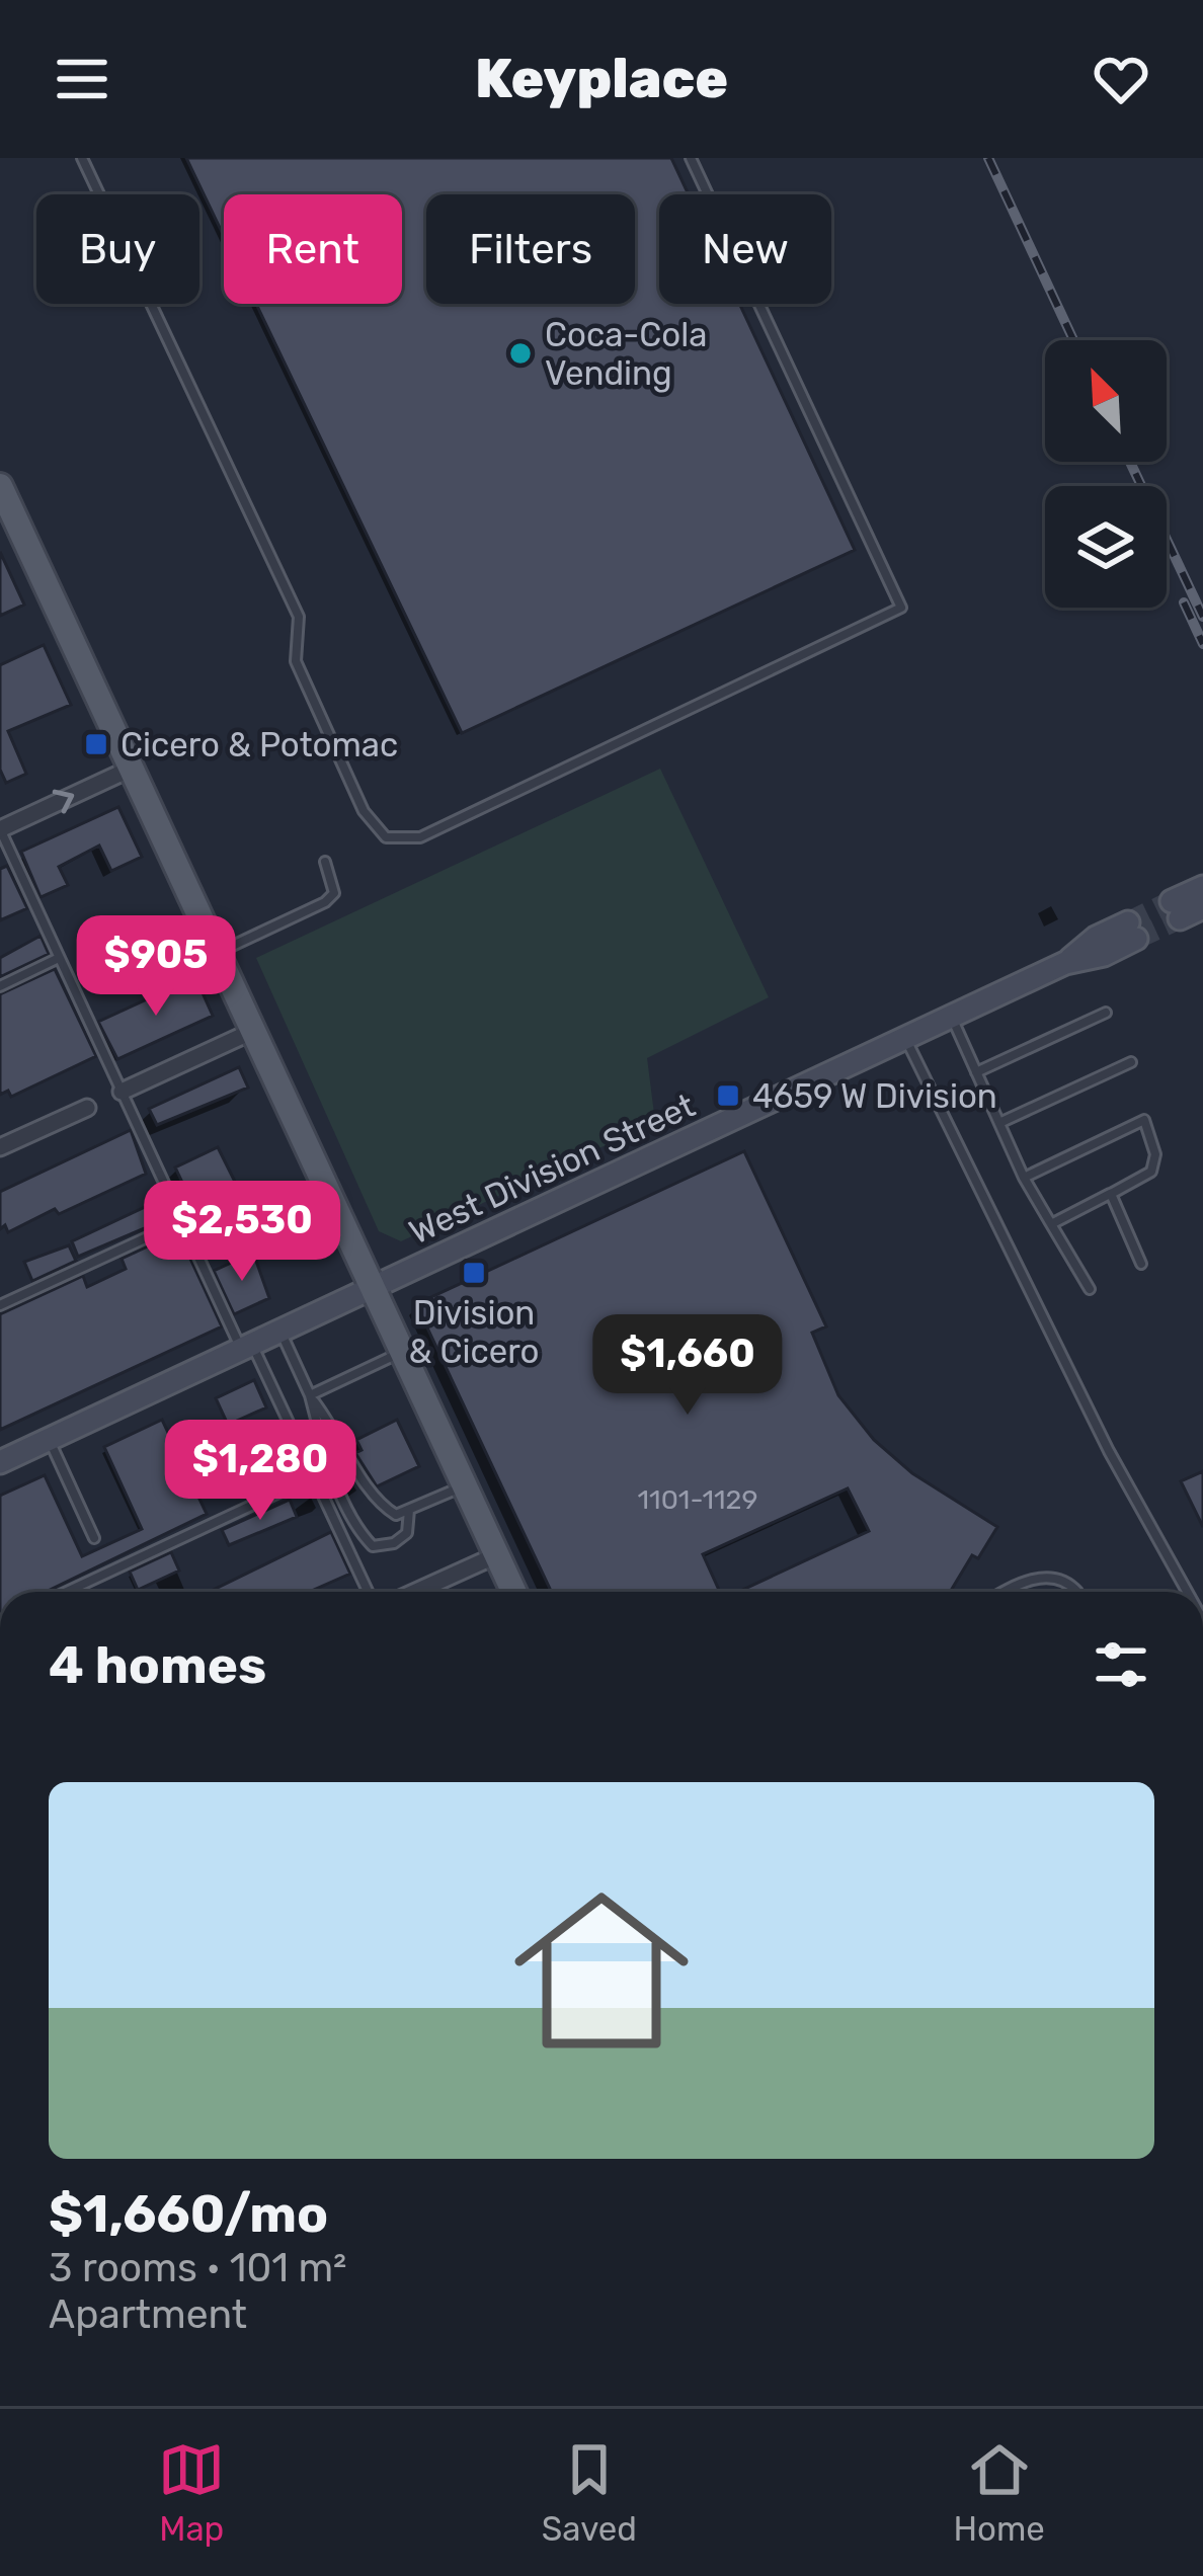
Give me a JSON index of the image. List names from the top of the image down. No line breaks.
{"streets":{"main road":["West Division Street"]},"places":{"other":["Coca-Cola Vending"],"transit":["Cicero & Potomac","4659 W Division","Division & Cicero"]},"house_numbers":["1101-1129"],"north":"top left","page":{"header":"Keyplace","chip":["Buy","Rent","Filters","New"],"price":["$905","$2,530","$1,660","$1,280"],"heading":"4 homes","list":[{"name":"$1,660/mo","note":"3 rooms · 101 m² · Apartment"}],"tabs":["Map","Saved","Home"]}}
